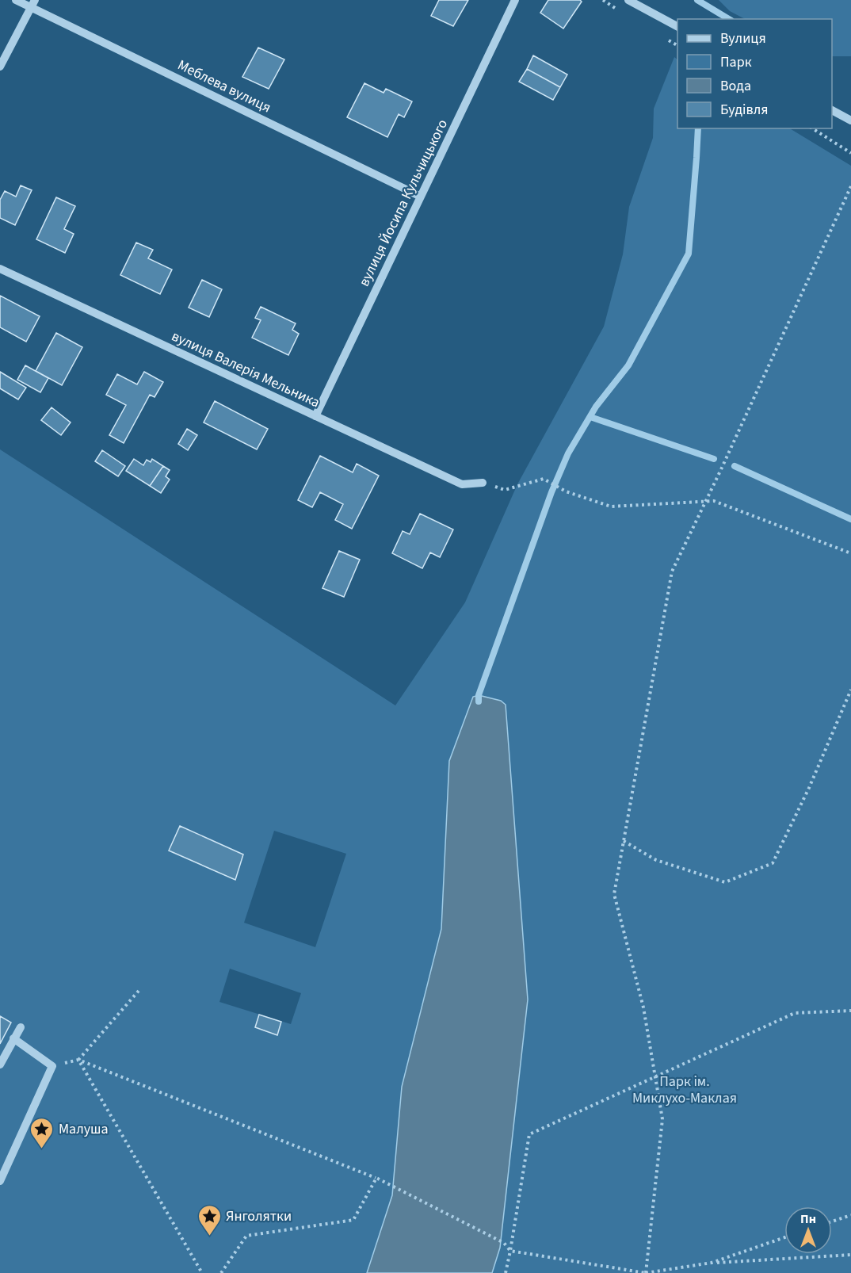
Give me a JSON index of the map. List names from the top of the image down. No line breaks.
{"streets":{"street":["Меблева вулиця","вулиця Йосипа Кульчицького","вулиця Валерія Мельника"]},"crossings":[["Меблева вулиця","вулиця Йосипа Кульчицького"],["вулиця Йосипа Кульчицького","вулиця Валерія Мельника"]],"parks":["Парк ім. Миклухо-Маклая"],"places":{"place":["Малуша","Янголятки"]},"legend":["Вулиця","Парк","Вода","Будівля"],"north":"top"}
